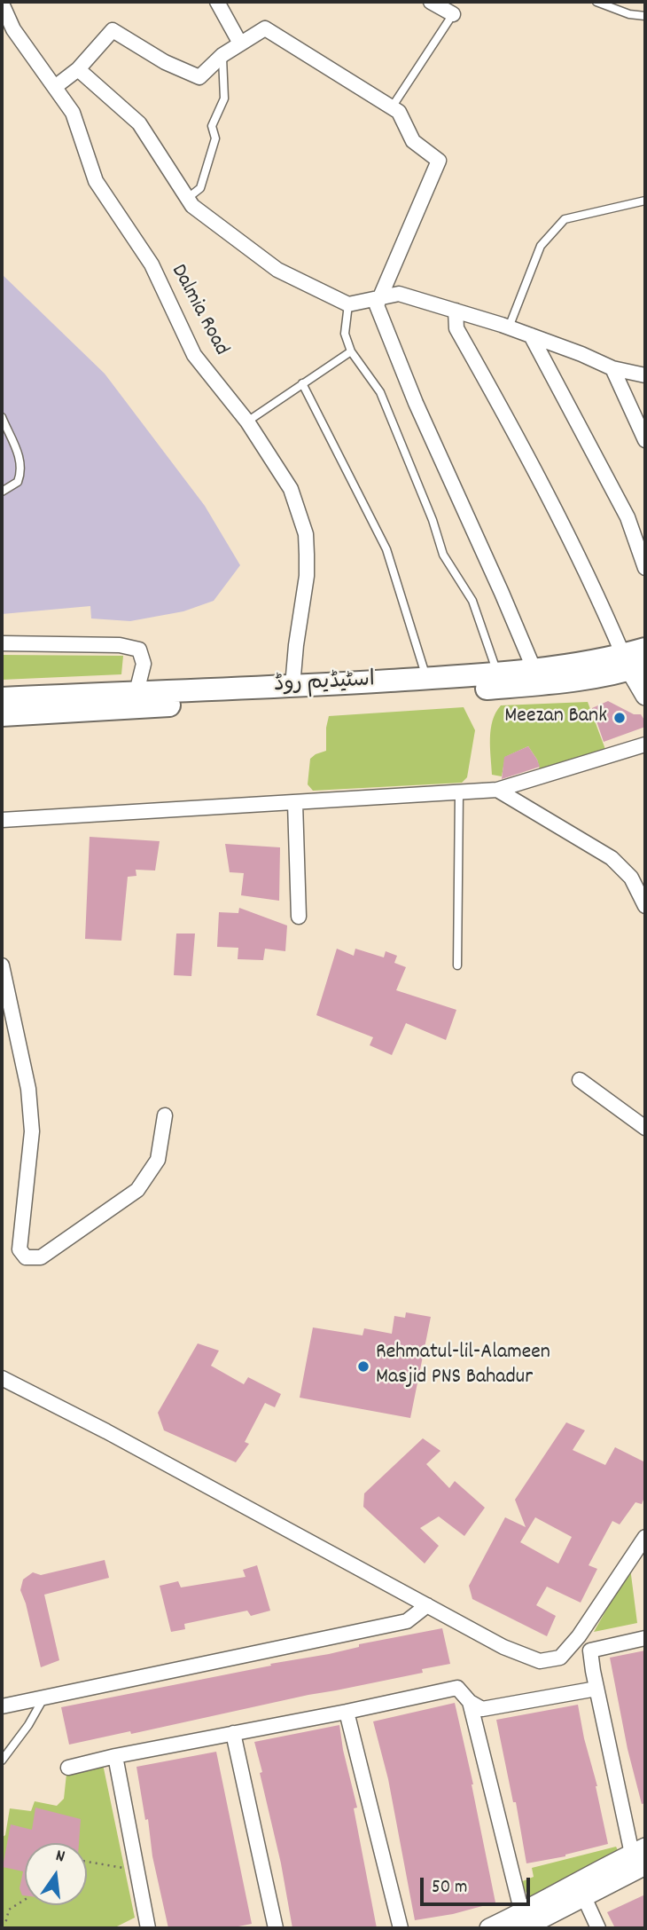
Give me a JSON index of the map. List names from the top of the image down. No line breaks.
{"streets":{"main road":["اسٹیڈیم روڈ"],"street":["Dalmia Road"]},"crossings":[["Dalmia Road","اسٹیڈیم روڈ"]],"places":["Meezan Bank","Rehmatul-lil-Alameen Masjid PNS Bahadur"],"scale_bar":"50 m","north":"top"}
